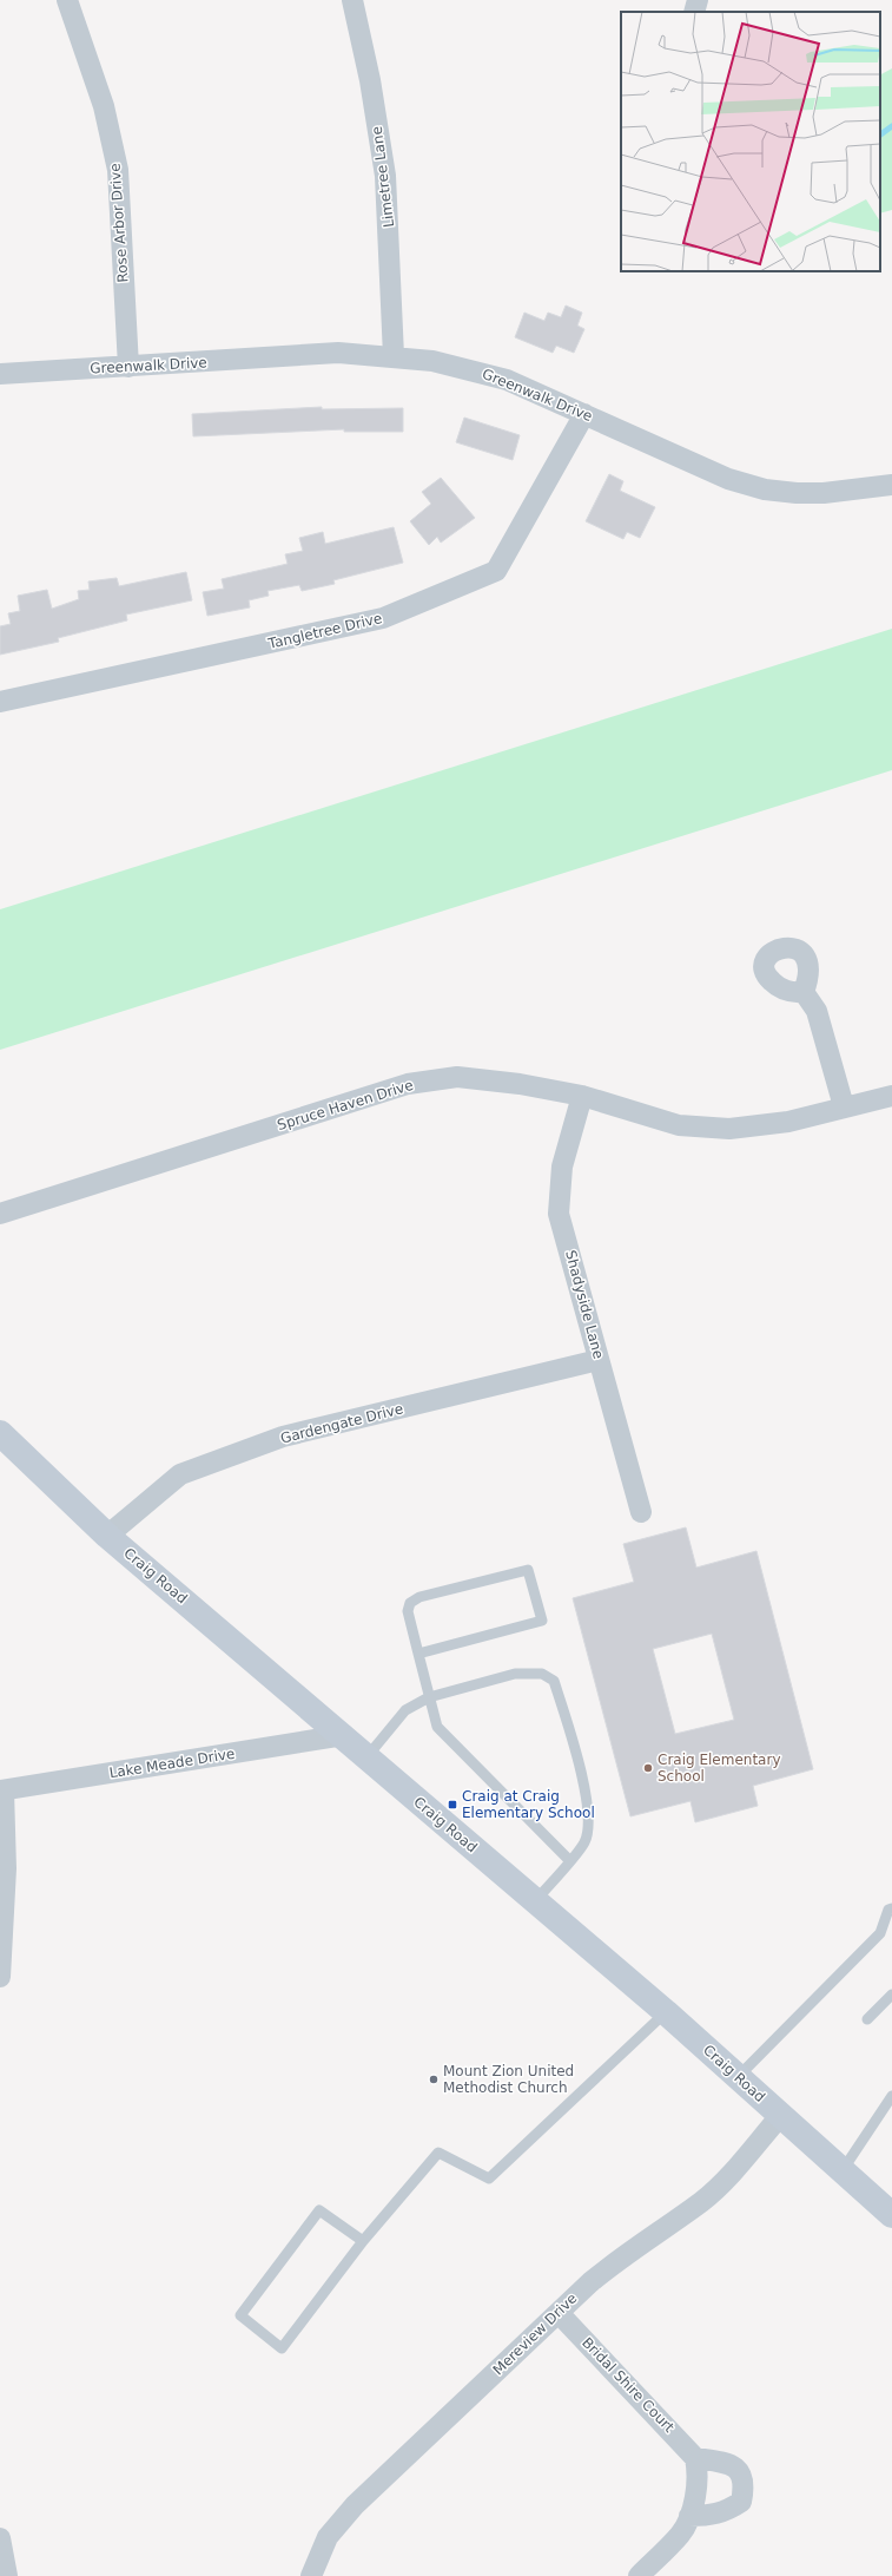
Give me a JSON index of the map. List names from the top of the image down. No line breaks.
{"streets":{"main road":["Craig Road"],"street":["Limetree Lane","Rose Arbor Drive","Greenwalk Drive","Tangletree Drive","Spruce Haven Drive","Shadyside Lane","Gardengate Drive","Lake Meade Drive","Mereview Drive","Bridal Shire Court"]},"crossings":[["Limetree Lane","Greenwalk Drive"],["Rose Arbor Drive","Greenwalk Drive"],["Greenwalk Drive","Tangletree Drive"],["Spruce Haven Drive","Shadyside Lane"],["Shadyside Lane","Gardengate Drive"],["Gardengate Drive","Craig Road"],["Craig Road","Lake Meade Drive"],["Craig Road","Mereview Drive"],["Mereview Drive","Bridal Shire Court"]],"places":{"other":["Craig Elementary School","Mount Zion United Methodist Church"],"transit":["Craig at Craig Elementary School"]}}
